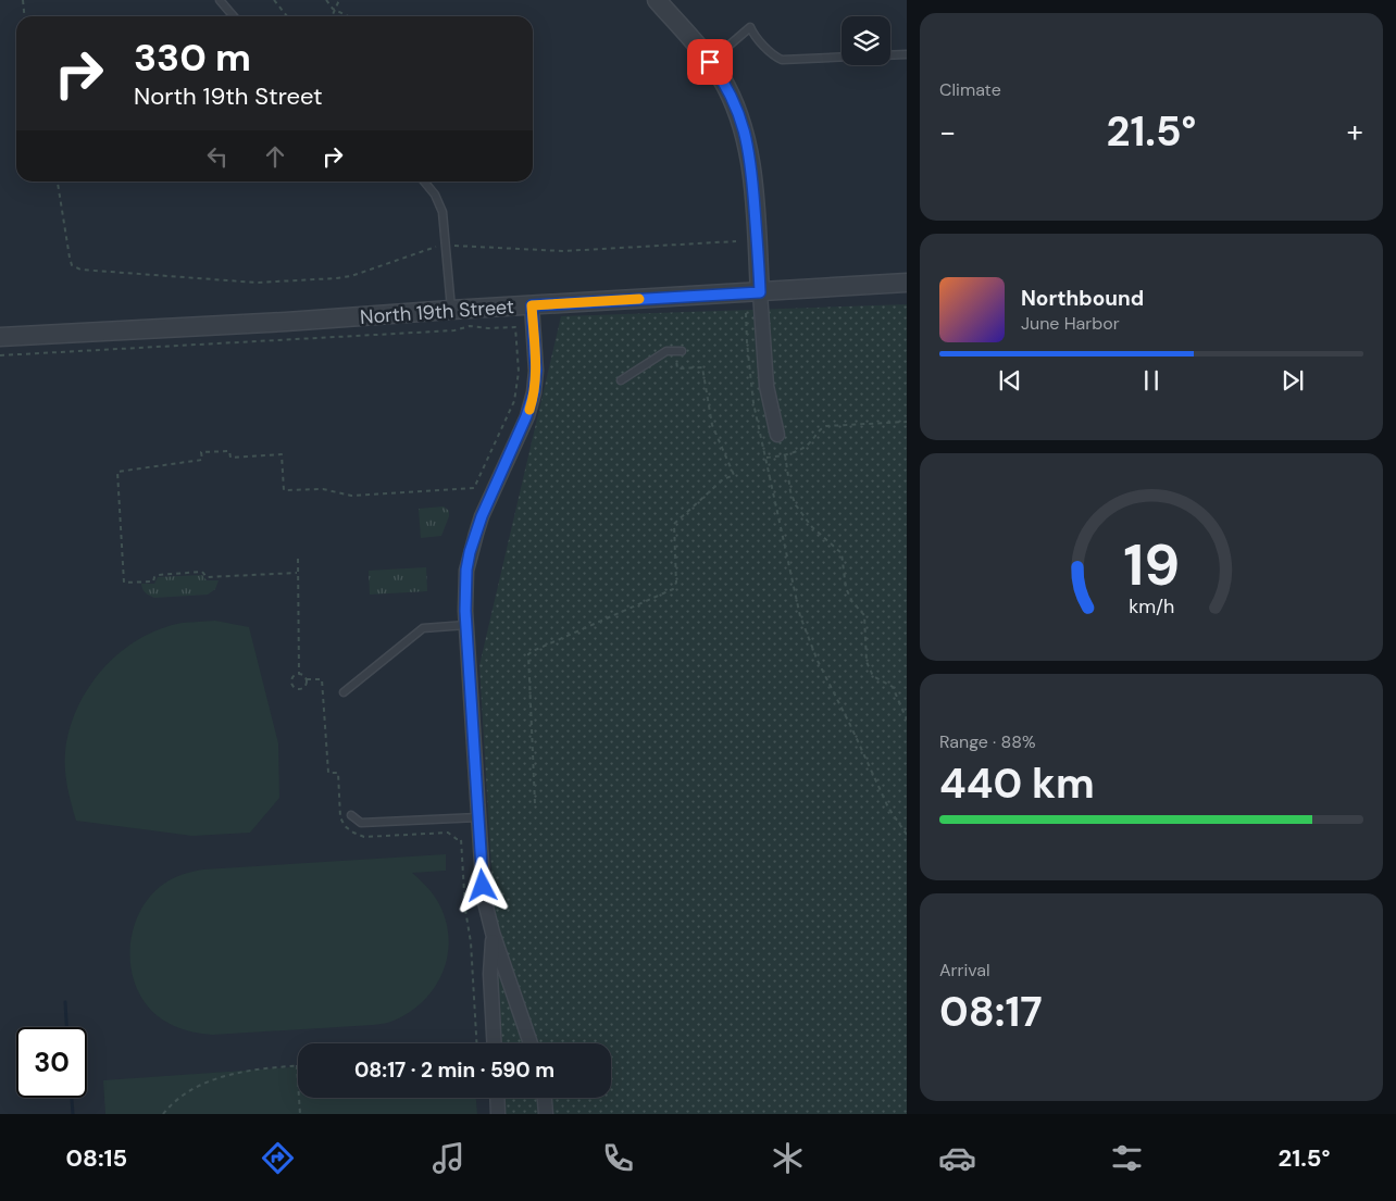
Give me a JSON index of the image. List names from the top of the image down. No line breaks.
{"streets":{"street":["North 19th Street"]},"page":{"tile":["Climate",["Range · 88%","440 km"],["Arrival","08:17"]],"turn":["330 m","North 19th Street"],"heat":["−","21.5°","+"],"song":["Northbound","June Harbor"],"limit":"30","trip":"08:17 · 2 min · 590 m","tabs":["08:15","21.5°"],"gauge":["19","km/h"]}}
